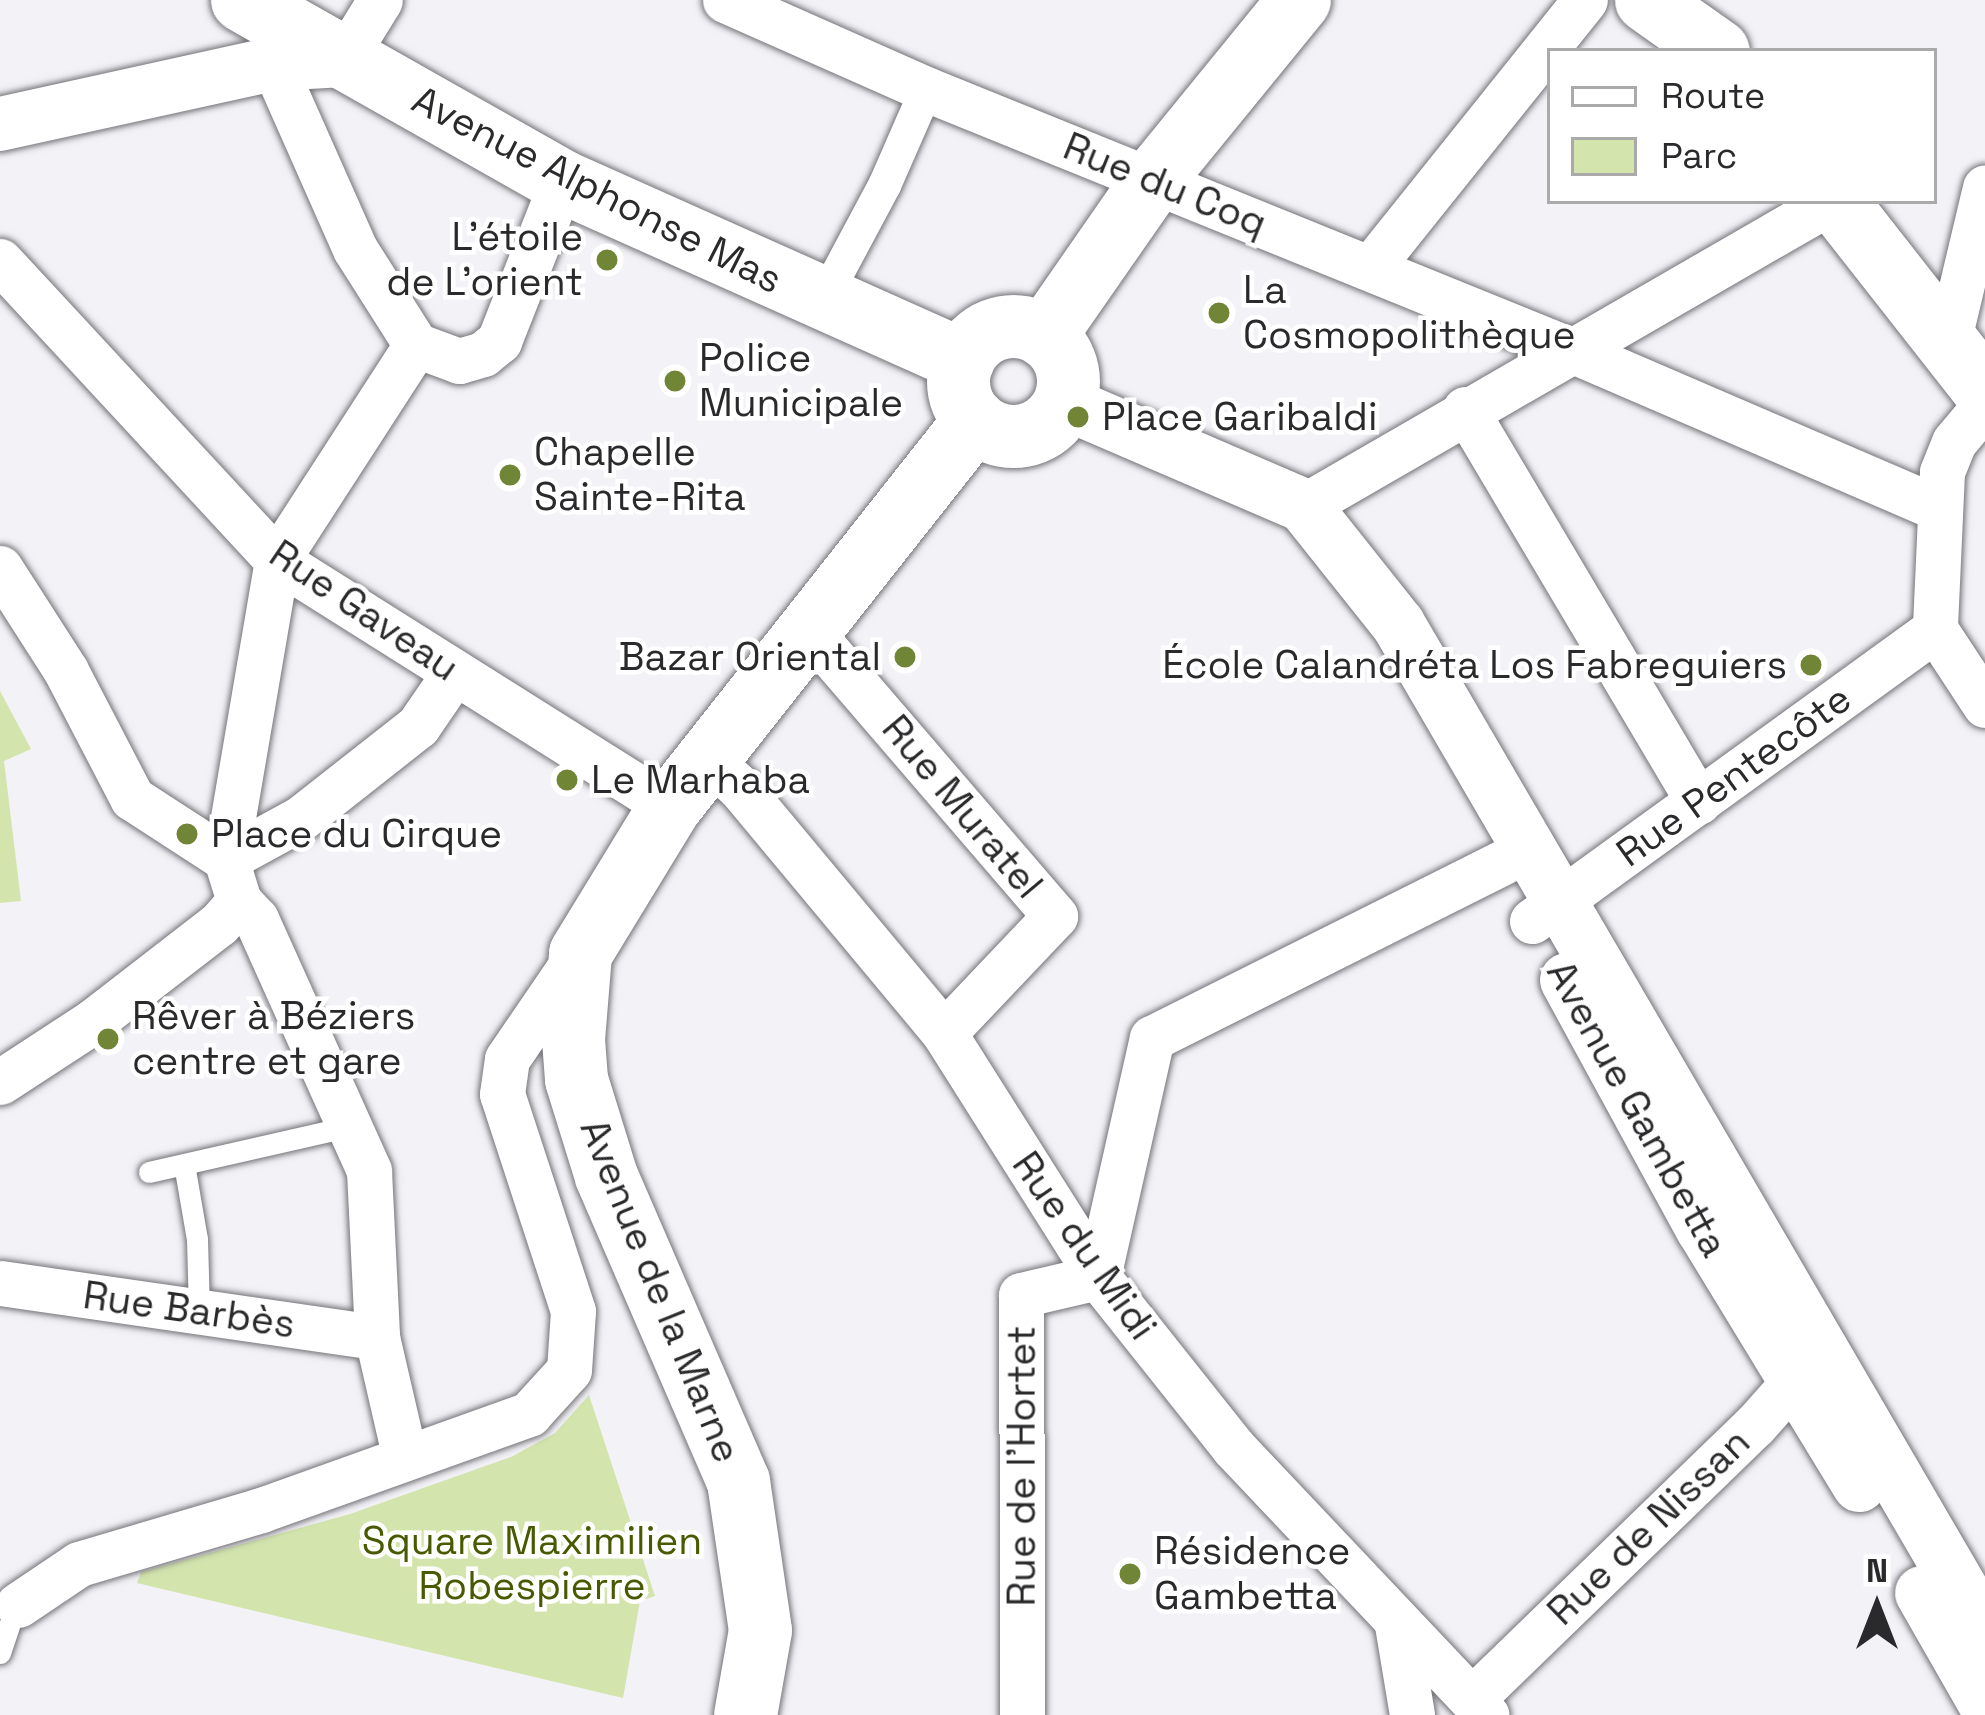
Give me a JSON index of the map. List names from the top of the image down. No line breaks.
{"streets":{"main road":["Avenue Alphonse Mas","Avenue de la Marne"],"street":["Rue du Coq","Rue Gaveau","Rue Pentecôte","Rue Muratel","Avenue Gambetta","Rue du Midi","Rue Barbès","Rue de l'Hortet","Rue de Nissan"]},"crossings":[["Avenue Alphonse Mas","Avenue Gambetta"],["Avenue Alphonse Mas","Avenue de la Marne"],["Rue Gaveau","Avenue de la Marne"],["Rue Pentecôte","Avenue Gambetta"],["Rue Muratel","Rue du Midi"],["Rue Muratel","Avenue de la Marne"],["Avenue Gambetta","Avenue de la Marne"],["Avenue Gambetta","Rue de Nissan"],["Rue du Midi","Avenue de la Marne"],["Rue du Midi","Rue de l'Hortet"],["Rue du Midi","Rue de Nissan"]],"parks":["Square Maximilien Robespierre"],"places":["L'étoile de L'orient","La Cosmopolithèque","Police Municipale","Place Garibaldi","Chapelle Sainte-Rita","Bazar Oriental","École Calandréta Los Fabreguiers","Le Marhaba","Place du Cirque","Rêver à Béziers centre et gare","Résidence Gambetta"],"legend":["Route","Parc"],"north":"top"}
